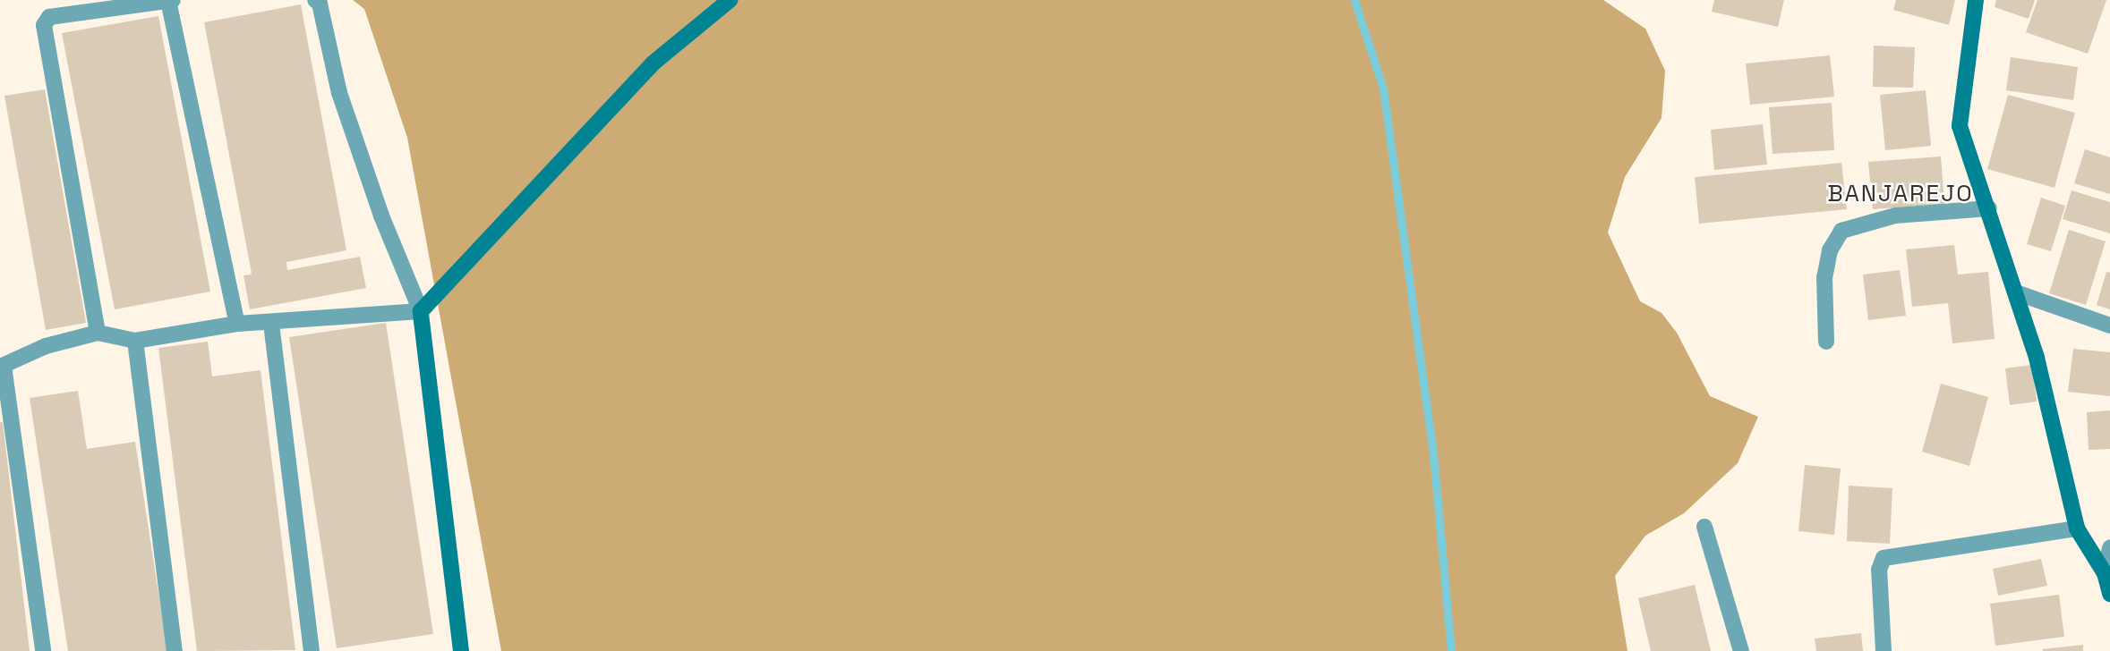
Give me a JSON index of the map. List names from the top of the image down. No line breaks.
{"districts":["BANJAREJO"]}
